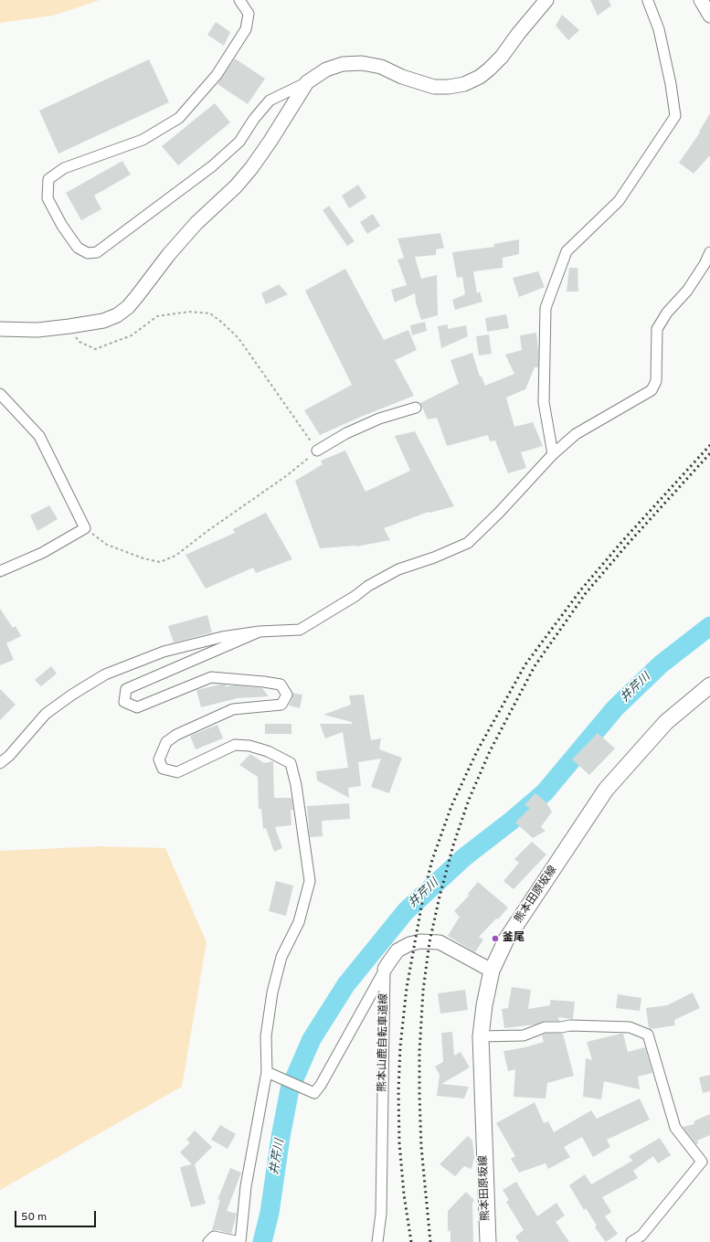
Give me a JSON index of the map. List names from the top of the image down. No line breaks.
{"streets":{"main road":["熊本田原坂線"],"street":["熊本山鹿自転車道線"]},"water":["井芹川"],"places":["釜尾"],"scale_bar":"50 m"}
